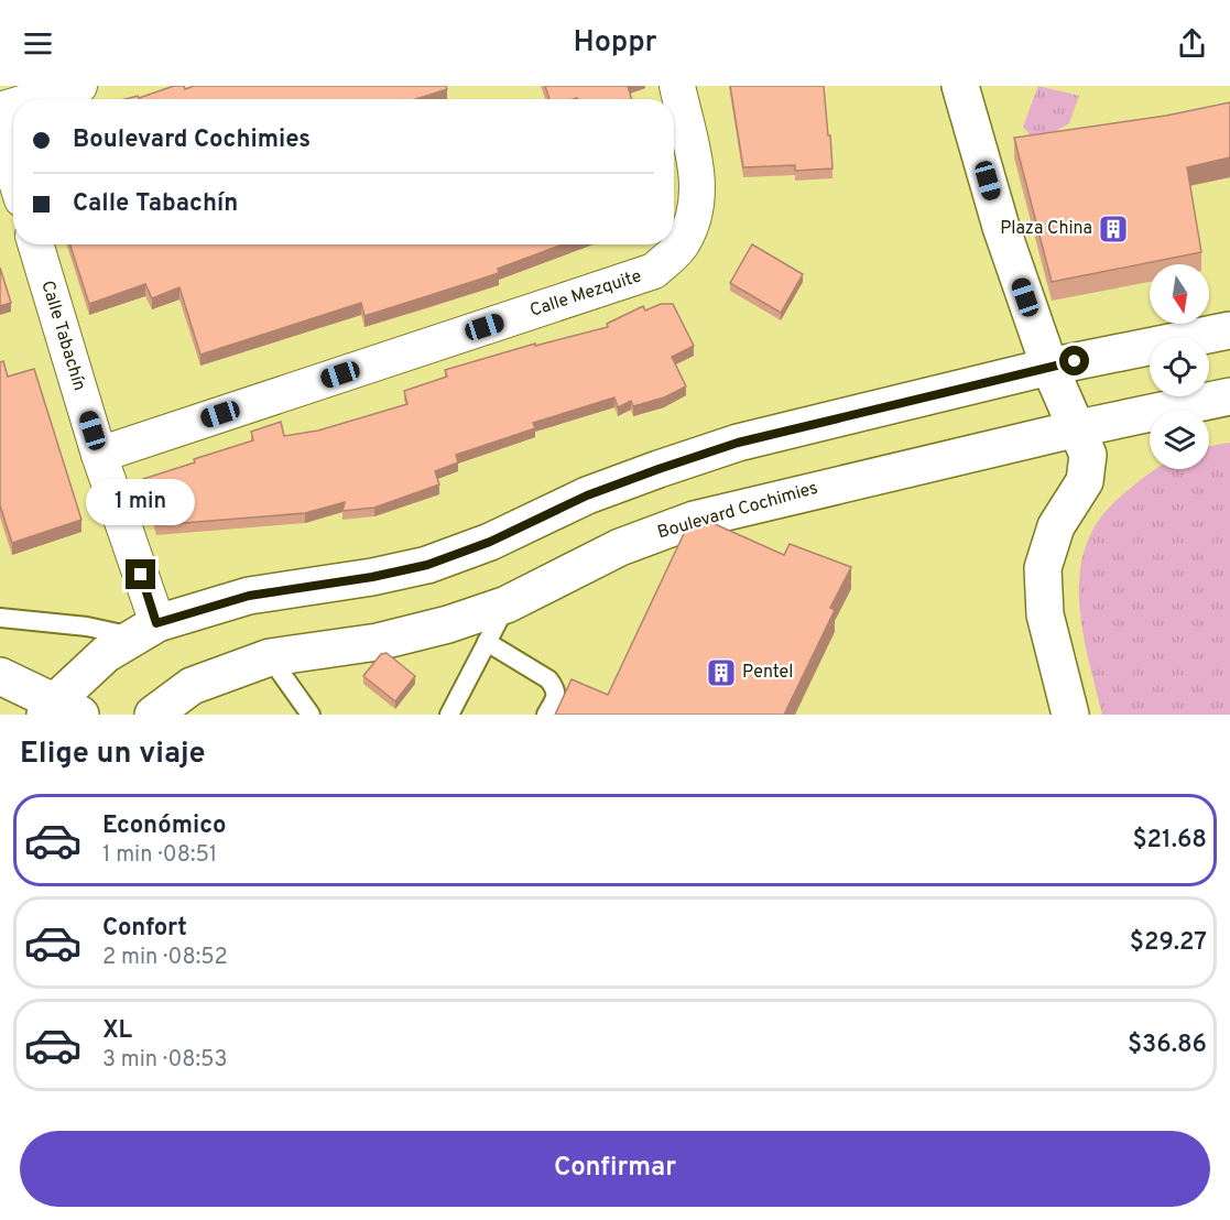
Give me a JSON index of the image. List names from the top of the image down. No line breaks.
{"streets":{"main road":["Boulevard Cochimies"],"street":["Calle Mezquite","Calle Tabachín"]},"crossings":[["Calle Mezquite","Calle Tabachín"]],"places":{"building":["Plaza China","Pentel"]},"north":"bottom","page":{"header":"Hoppr","banner":["Boulevard Cochimies","Calle Tabachín"],"bubble":"1 min","heading":"Elige un viaje","list":[{"name":"Económico","note":"1 min · 08:51","value":"$21.68"},{"name":"Confort","note":"2 min · 08:52","value":"$29.27"},{"name":"XL","note":"3 min · 08:53","value":"$36.86"}],"buttons":"Confirmar"}}
